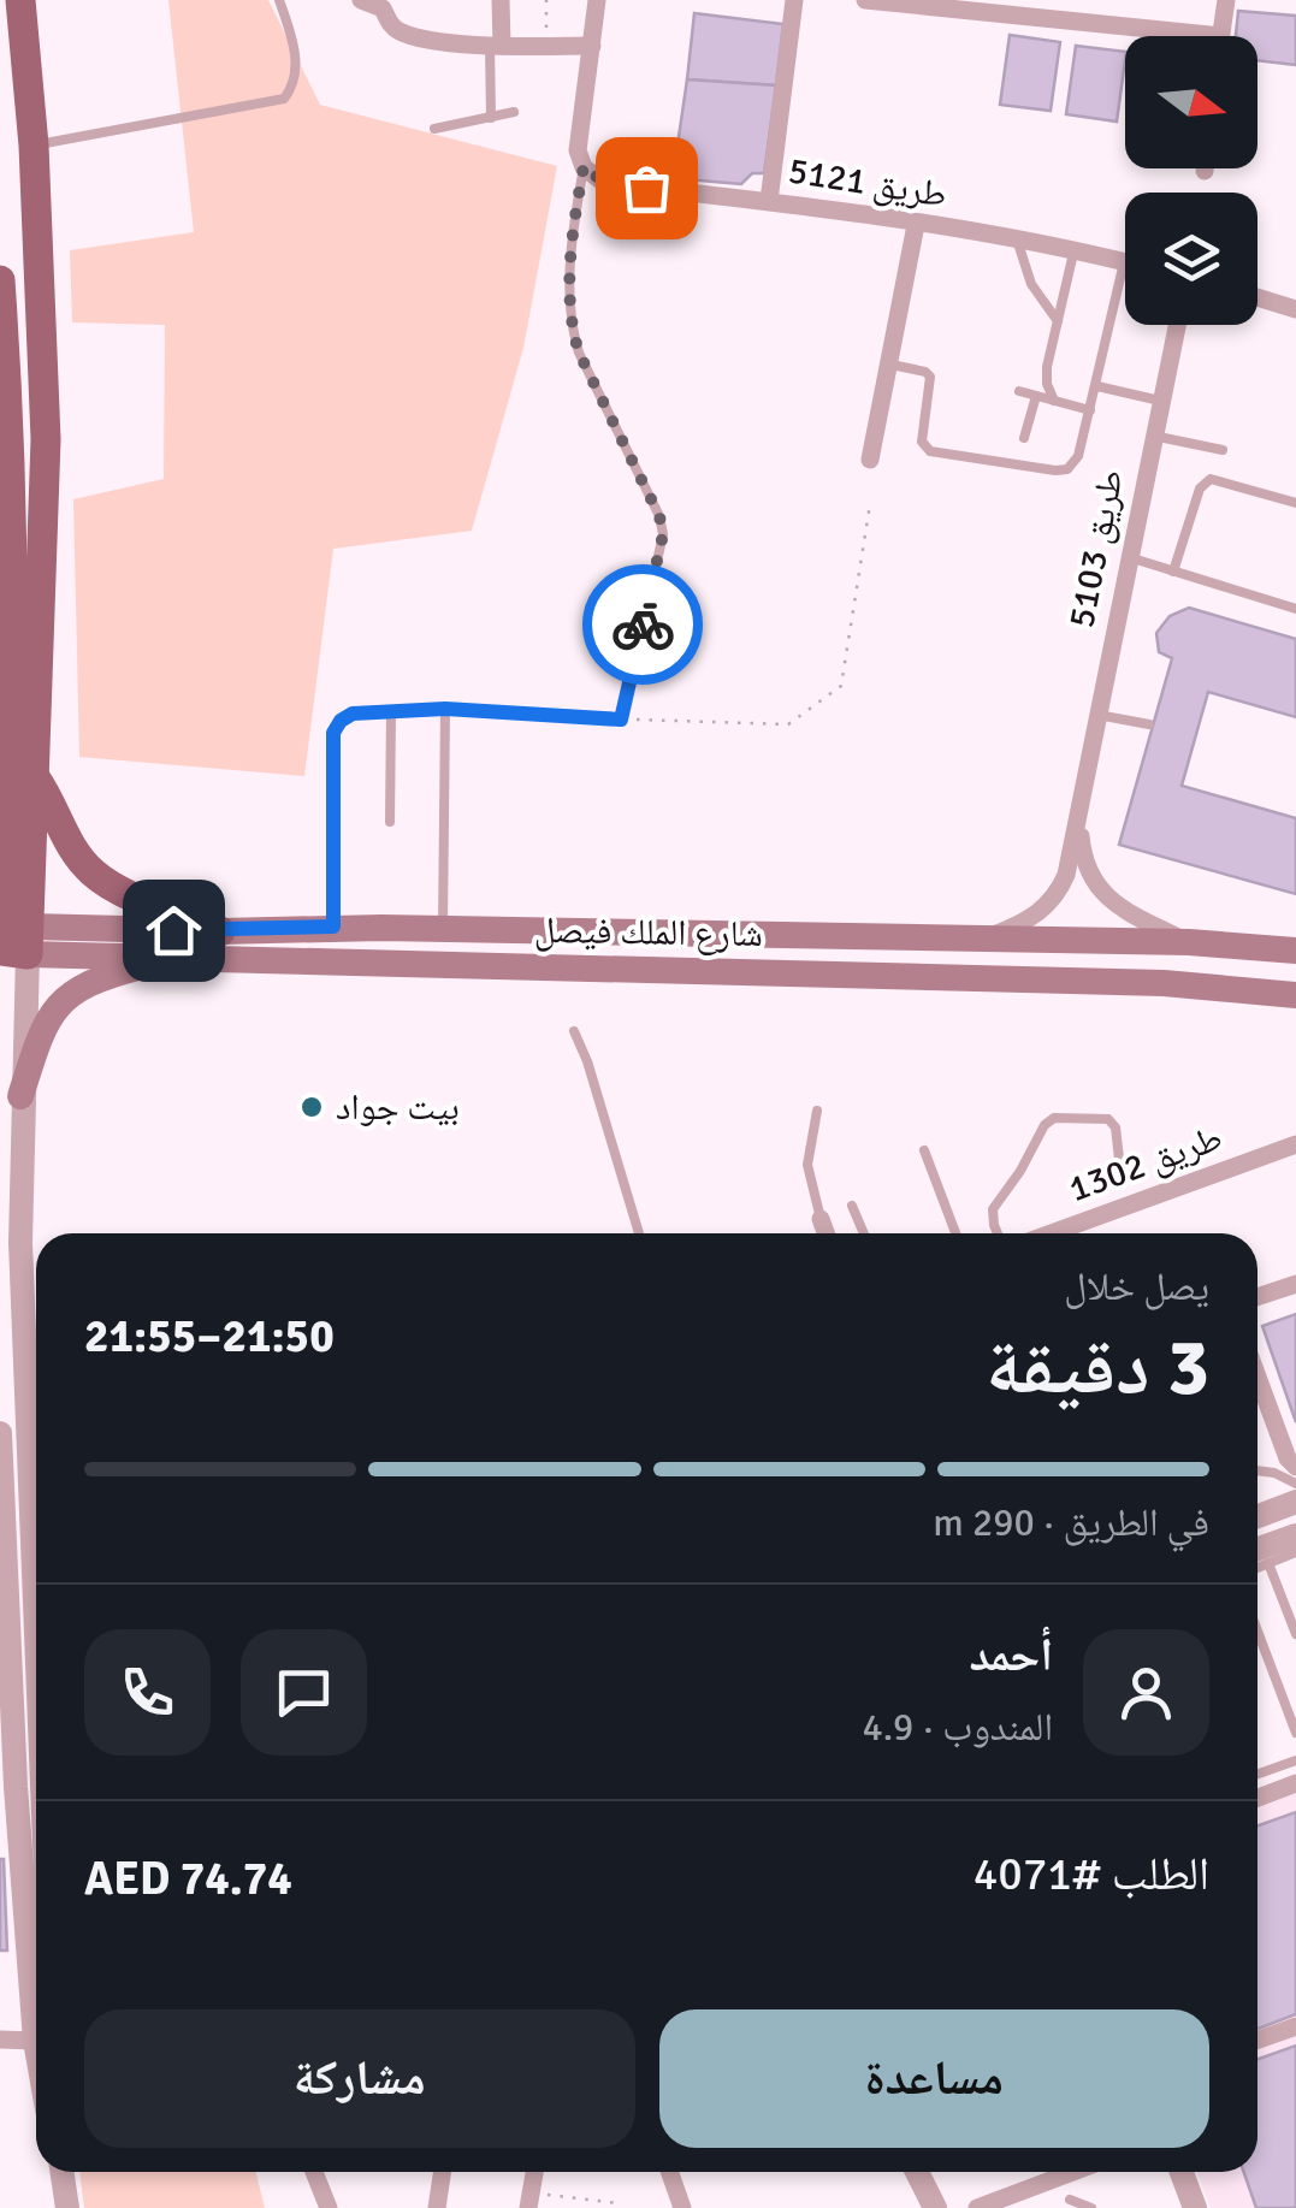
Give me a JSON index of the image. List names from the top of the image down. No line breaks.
{"streets":{"main road":["شارع الملك فيصل"],"street":["طريق 5121","طريق 5103","طريق 1302"]},"crossings":[["طريق 5103","شارع الملك فيصل"]],"places":["بيت جواد"],"north":"right","page":{"heading":["3 دقيقة","يصل خلال","21:50–21:55"],"panel":["أحمد","المندوب · 4.9","الطلب #4071","AED 74.74"],"bar":"في الطريق · 290 m","buttons":["مساعدة","مشاركة"]}}
